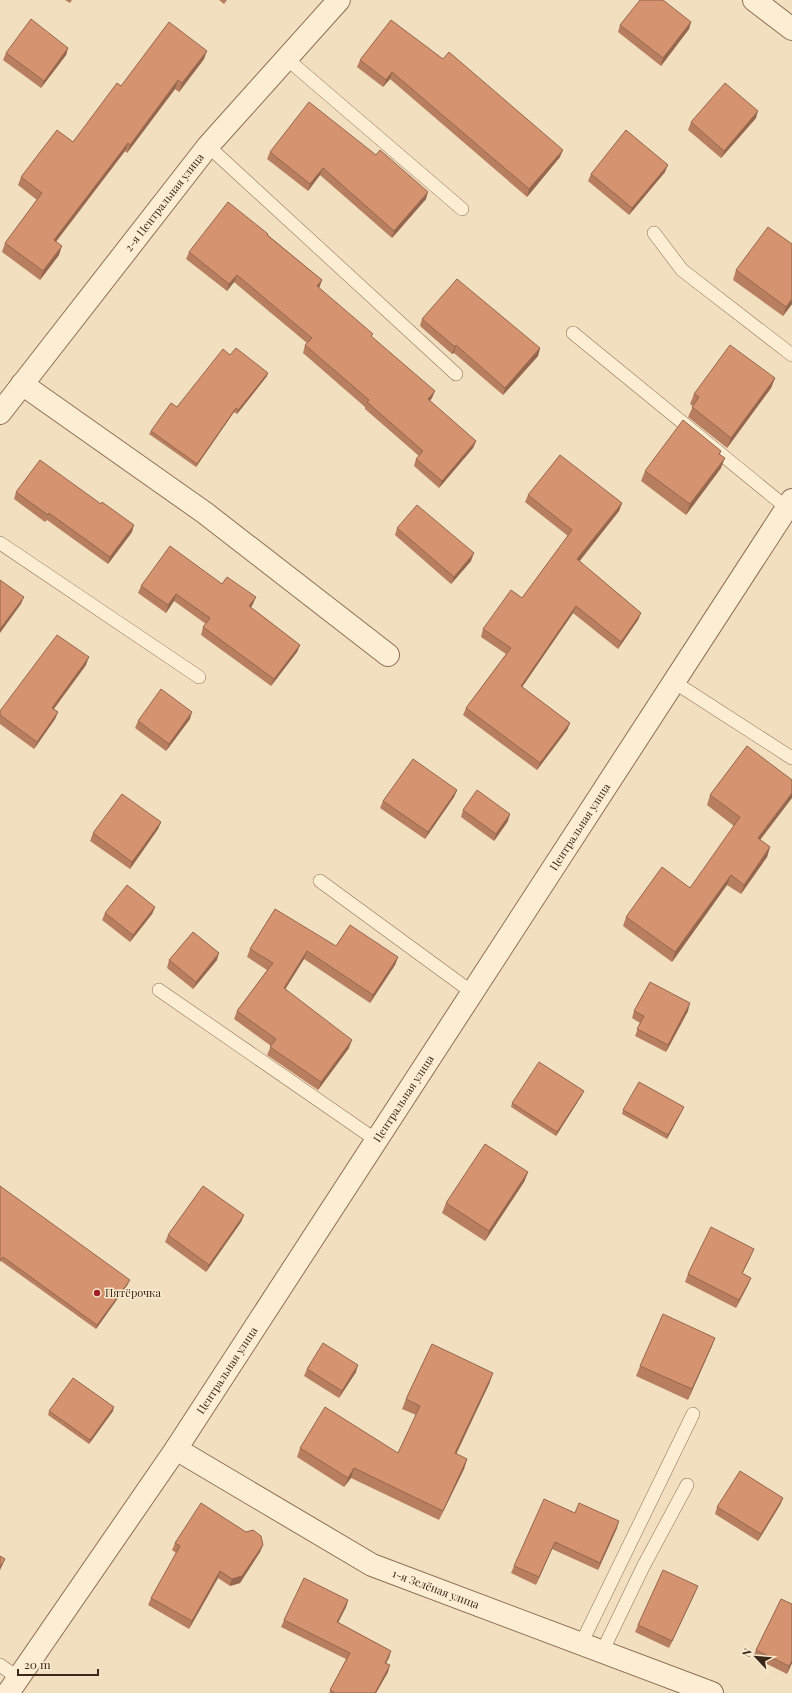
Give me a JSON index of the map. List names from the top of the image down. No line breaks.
{"streets":{"street":["2-я Центральная улица","Центральная улица","1-я Зелёная улица"]},"crossings":[["Центральная улица","1-я Зелёная улица"]],"places":["Пятёрочка"],"scale_bar":"20 m","north":"top left"}
